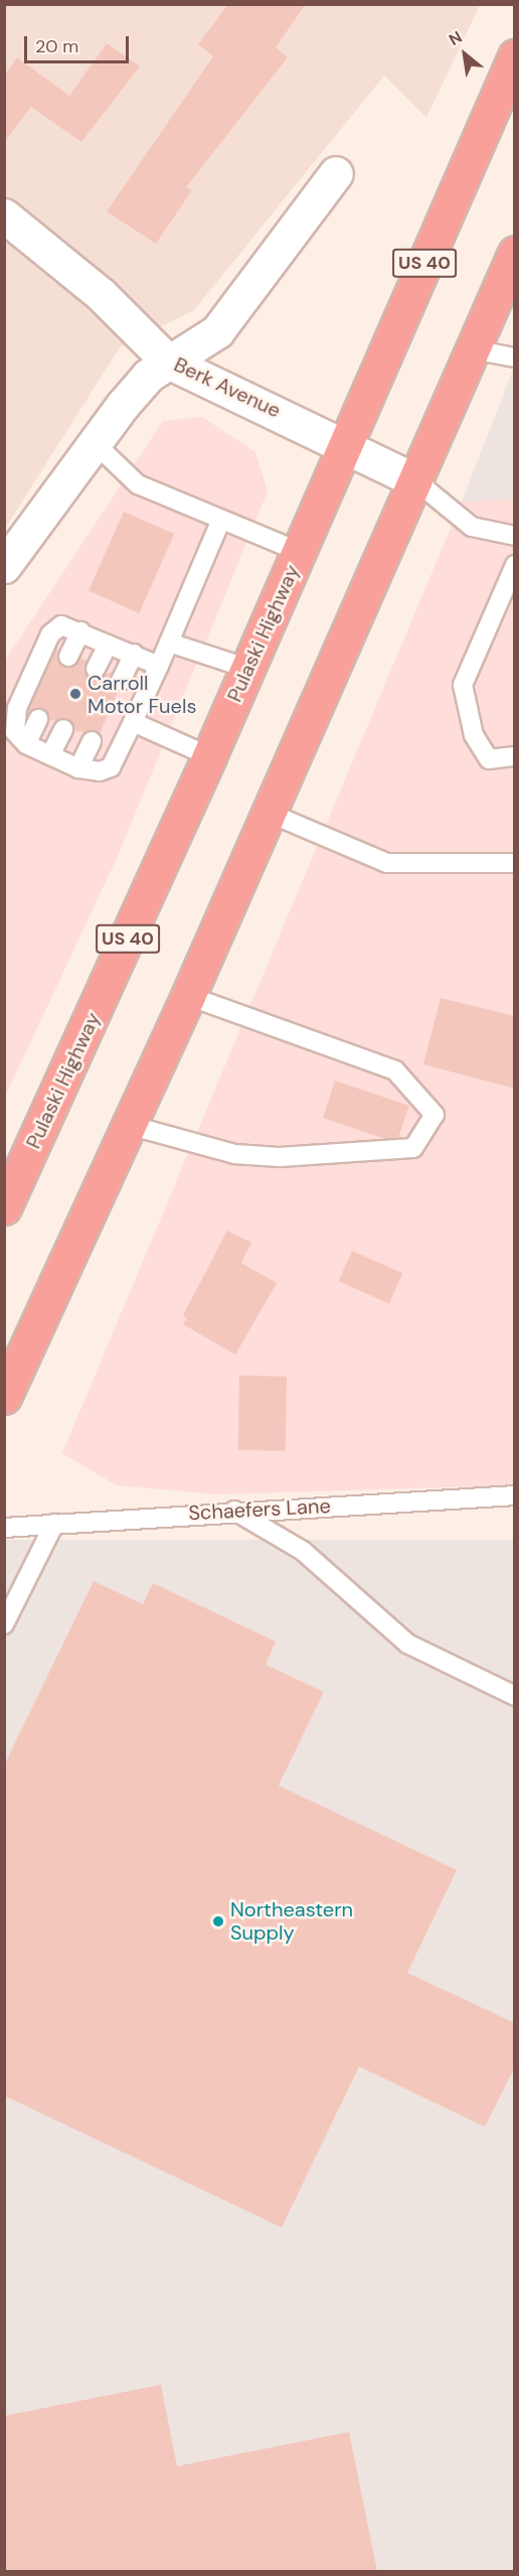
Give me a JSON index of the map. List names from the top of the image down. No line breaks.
{"streets":{"highway":["US 40","Pulaski Highway"],"street":["Berk Avenue"],"lane":["Schaefers Lane"]},"crossings":[["Berk Avenue","Pulaski Highway"]],"places":["Carroll Motor Fuels","Northeastern Supply"],"scale_bar":"20 m","north":"top left"}
